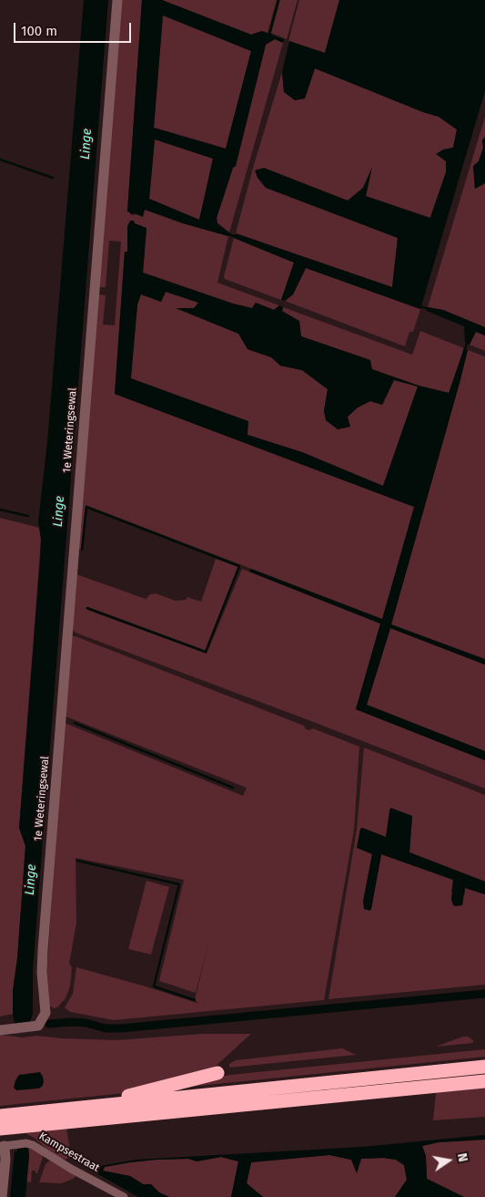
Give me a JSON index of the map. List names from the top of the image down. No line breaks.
{"streets":{"street":["1e Weteringsewal","Kampsestraat"]},"water":["Linge"],"scale_bar":"100 m","north":"right"}
